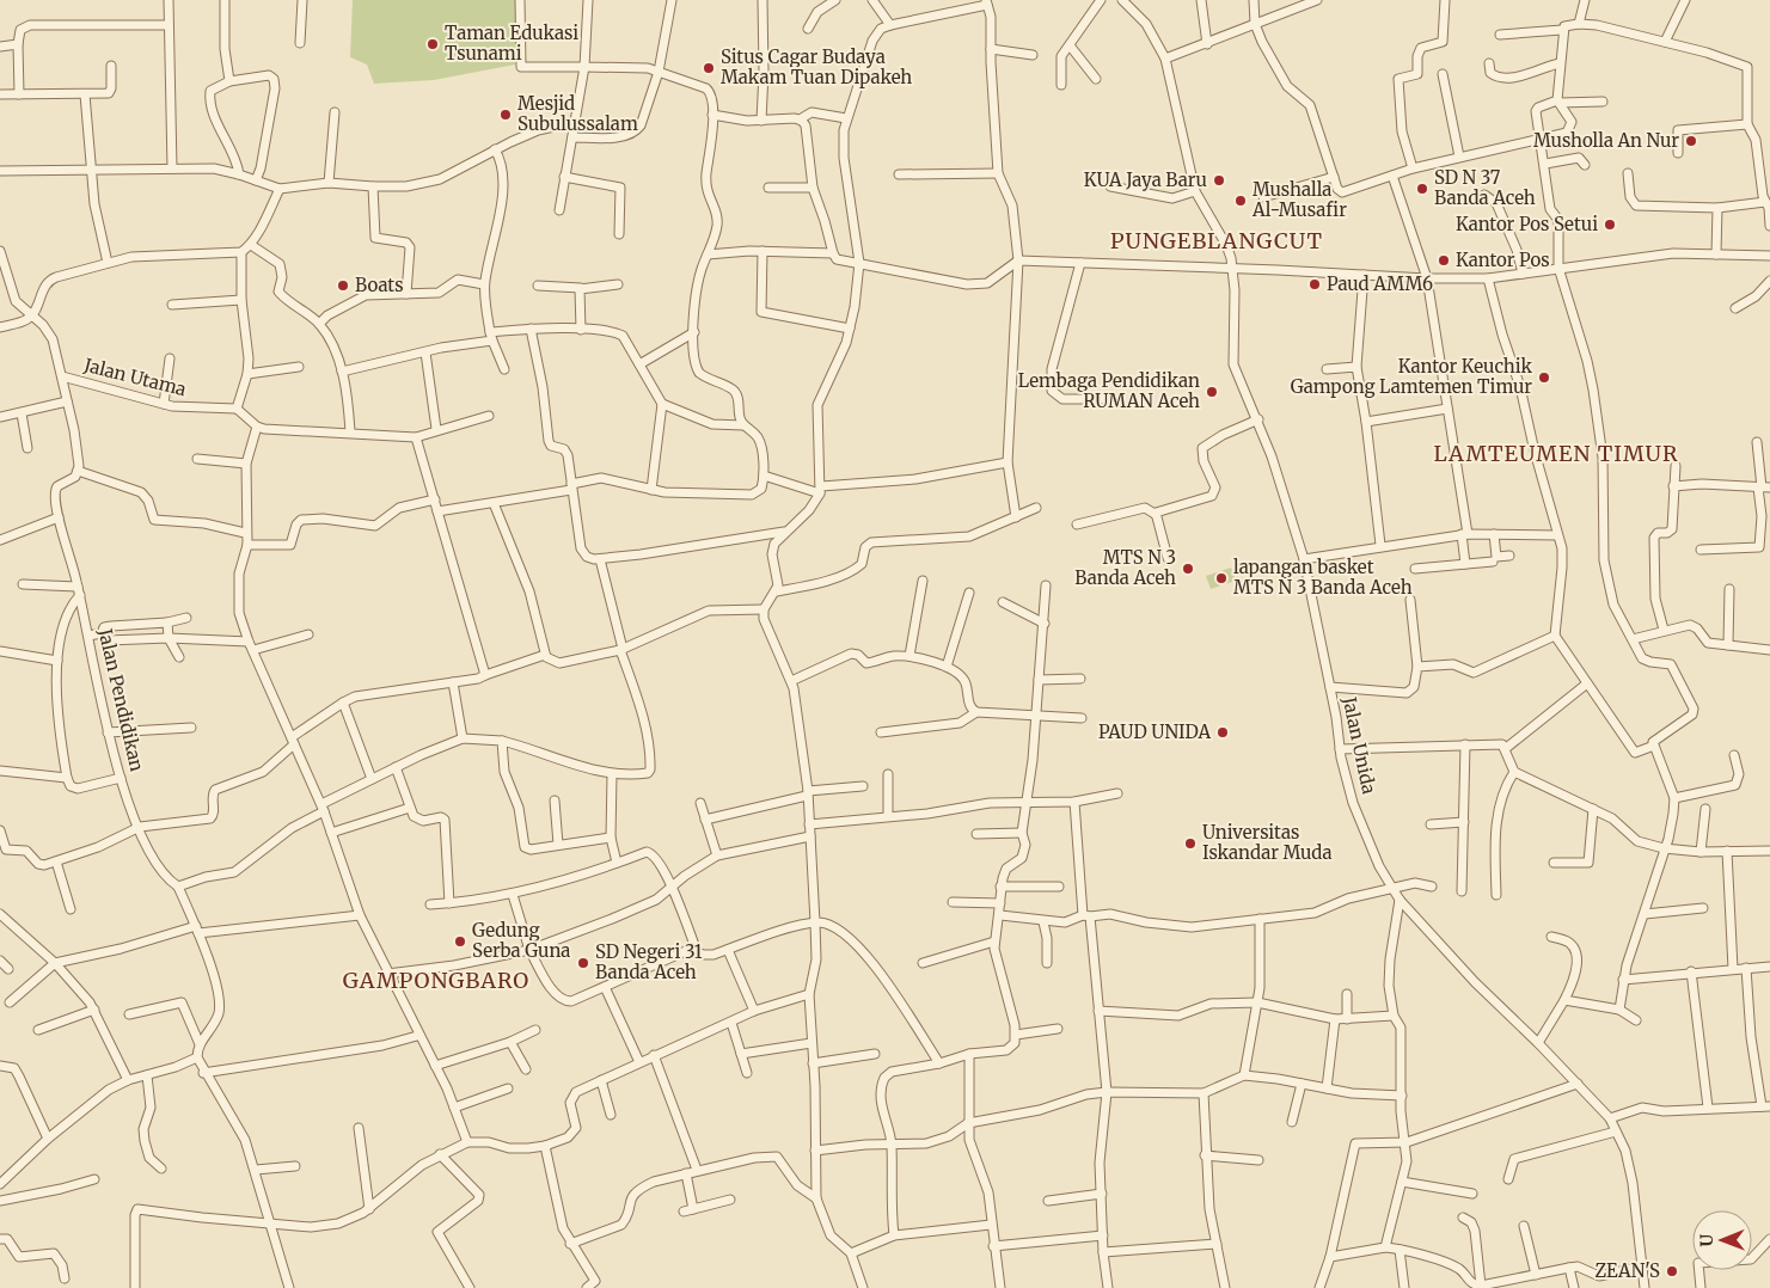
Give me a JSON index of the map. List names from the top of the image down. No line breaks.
{"streets":{"street":["Jalan Utama","Jalan Pendidikan","Jalan Unida"]},"districts":["PUNGEBLANGCUT","LAMTEUMEN TIMUR","GAMPONGBARO"],"places":["Taman Edukasi Tsunami","Situs Cagar Budaya Makam Tuan Dipakeh","Mesjid Subulussalam","Musholla An Nur","KUA Jaya Baru","SD N 37 Banda Aceh","Mushalla Al-Musafir","Kantor Pos Setui","Kantor Pos","Paud AMM6","Boats","Kantor Keuchik Gampong Lamtemen Timur","Lembaga Pendidikan RUMAN Aceh","MTS N 3 Banda Aceh","lapangan basket MTS N 3 Banda Aceh","PAUD UNIDA","Universitas Iskandar Muda","Gedung Serba Guna","SD Negeri 31 Banda Aceh","ZEAN'S"],"north":"left"}
